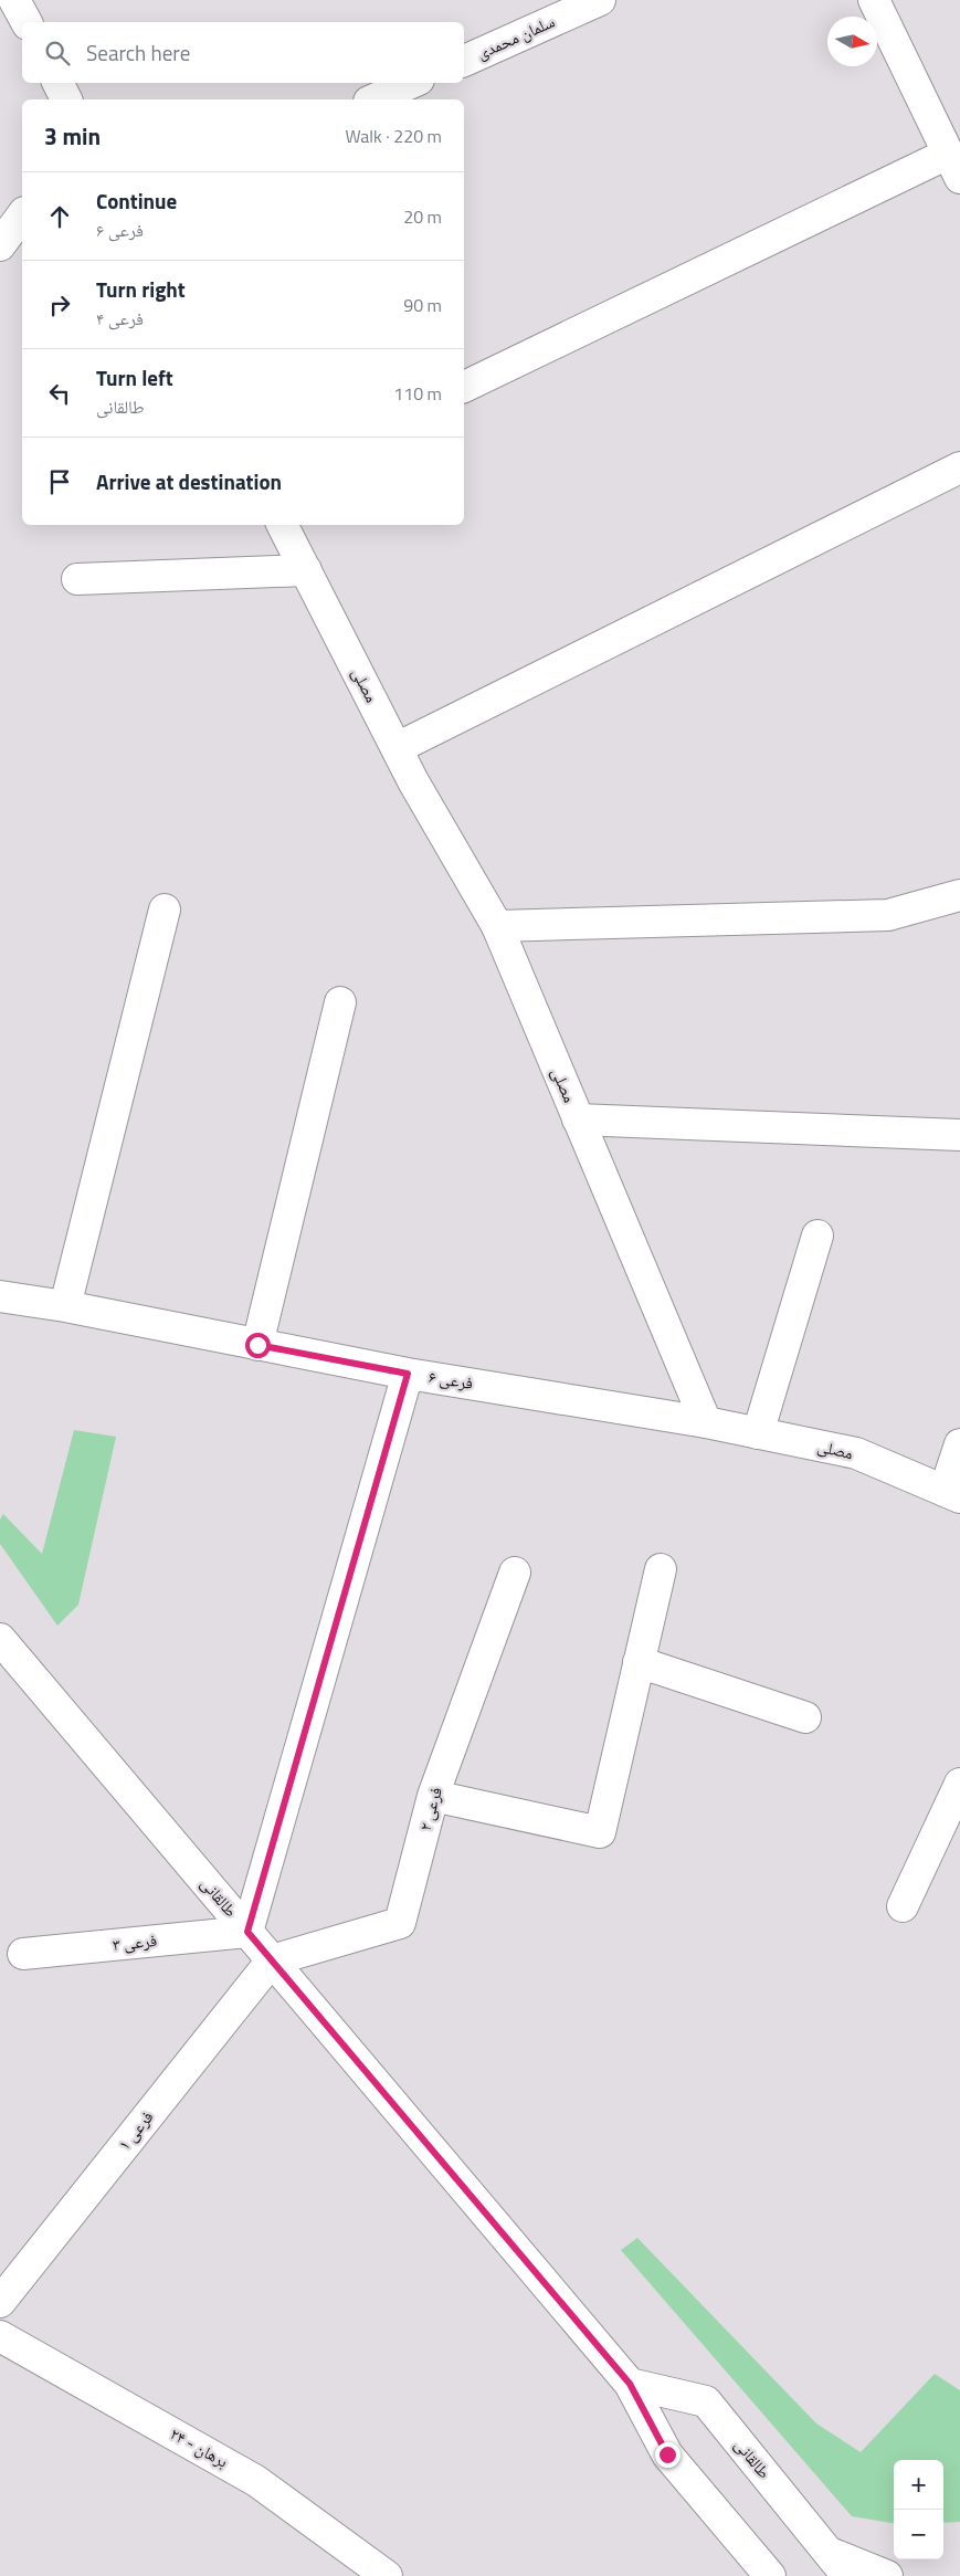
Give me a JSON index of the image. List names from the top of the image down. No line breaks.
{"streets":{"street":["سلمان محمدی","مصلی","فرعی ۶","فرعی ۲","طالقانی","فرعی ۳","فرعی ۱","۲۴ - برهان"]},"crossings":[["مصلی","فرعی ۶"],["فرعی ۲","طالقانی"],["فرعی ۲","فرعی ۱"],["طالقانی","فرعی ۳"],["طالقانی","فرعی ۱"]],"north":"right","page":{"search":"Search here","heading":["3 min","Walk · 220 m"],"list":[["Continue","فرعی ۶","20 m"],["Turn right","فرعی ۴","90 m"],["Turn left","طالقانی","110 m"],"Arrive at destination"],"map_buttons":["+","−"]}}
